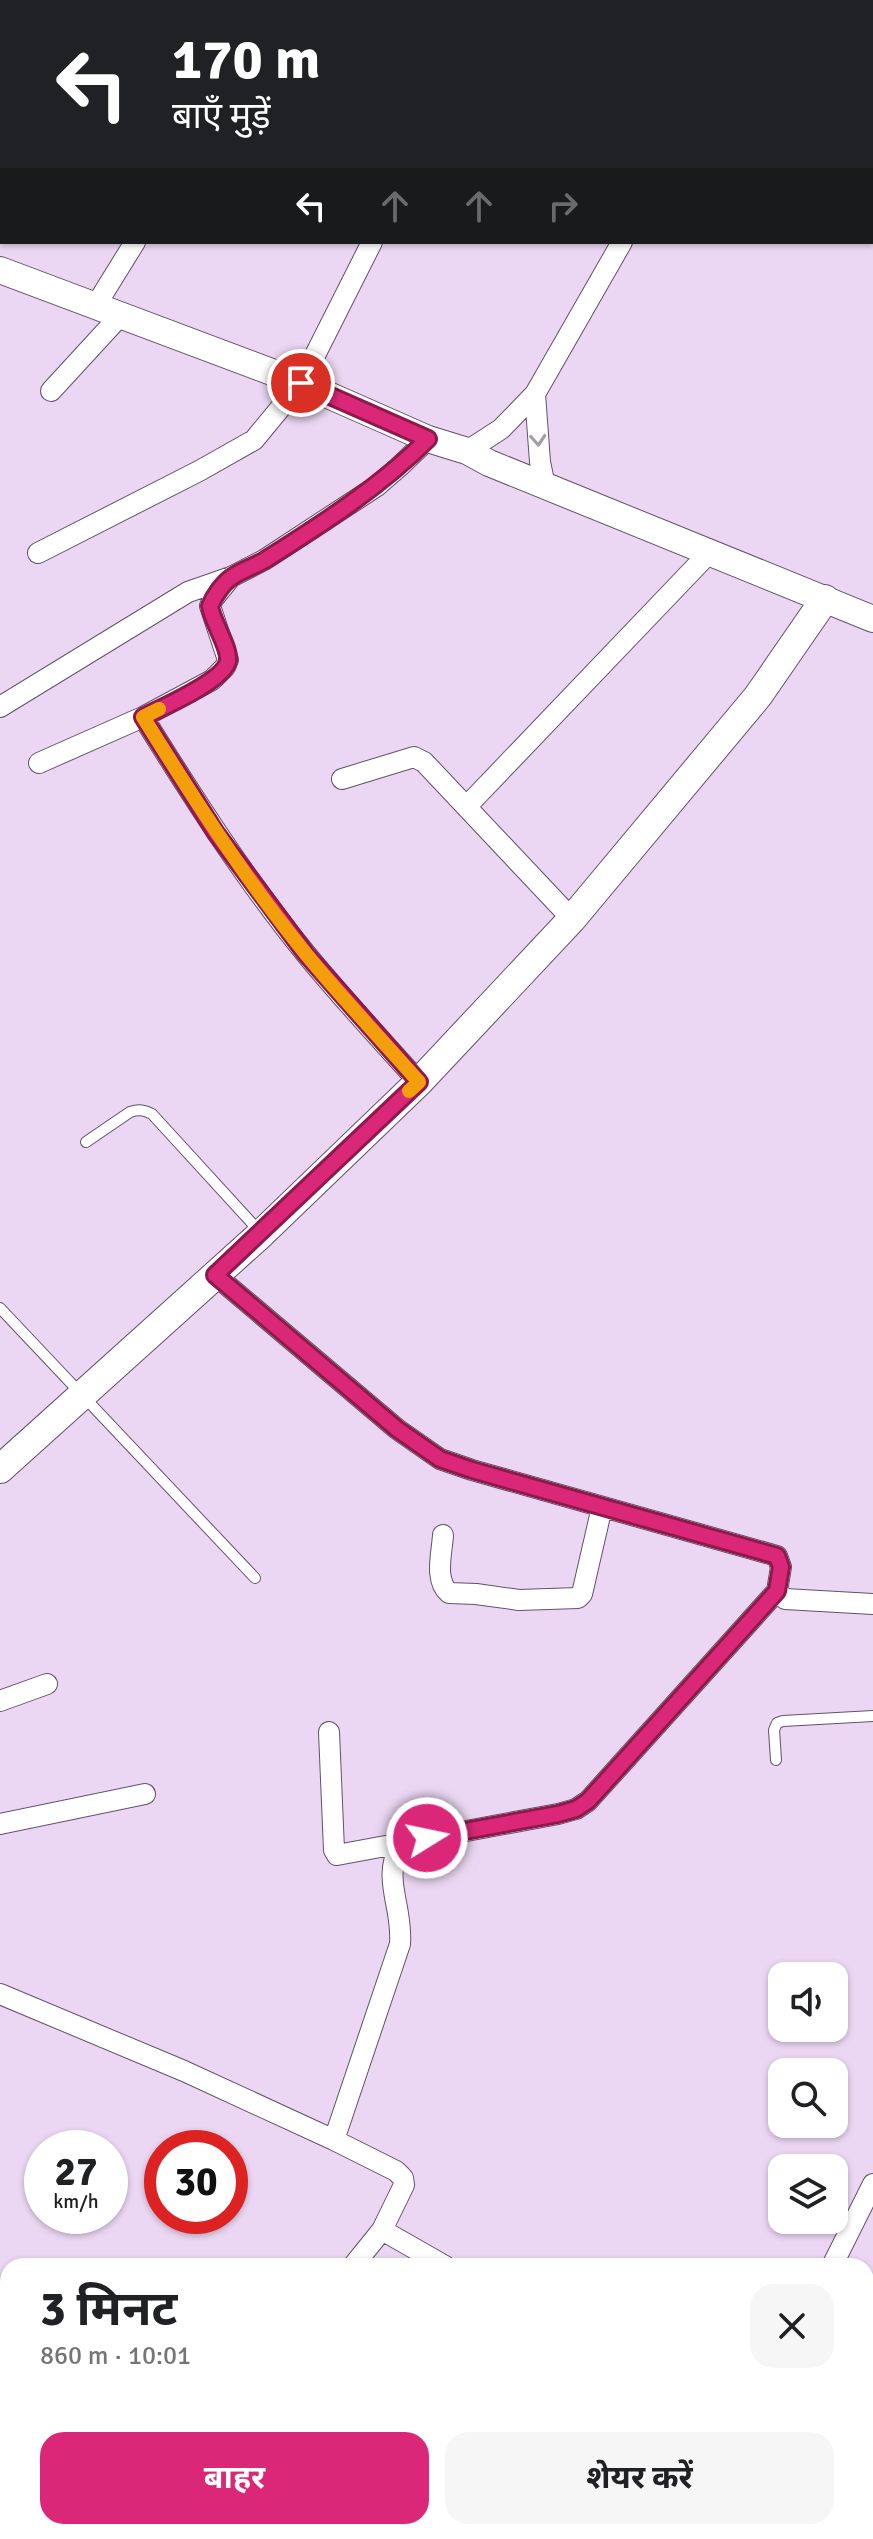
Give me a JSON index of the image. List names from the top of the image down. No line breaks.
{"page":{"turn":["170 m","बाएँ मुड़ें"],"speed":"27 km/h","limit":"30","heading":["3 मिनट","860 m · 10:01"],"buttons":["बाहर","शेयर करें"]}}
